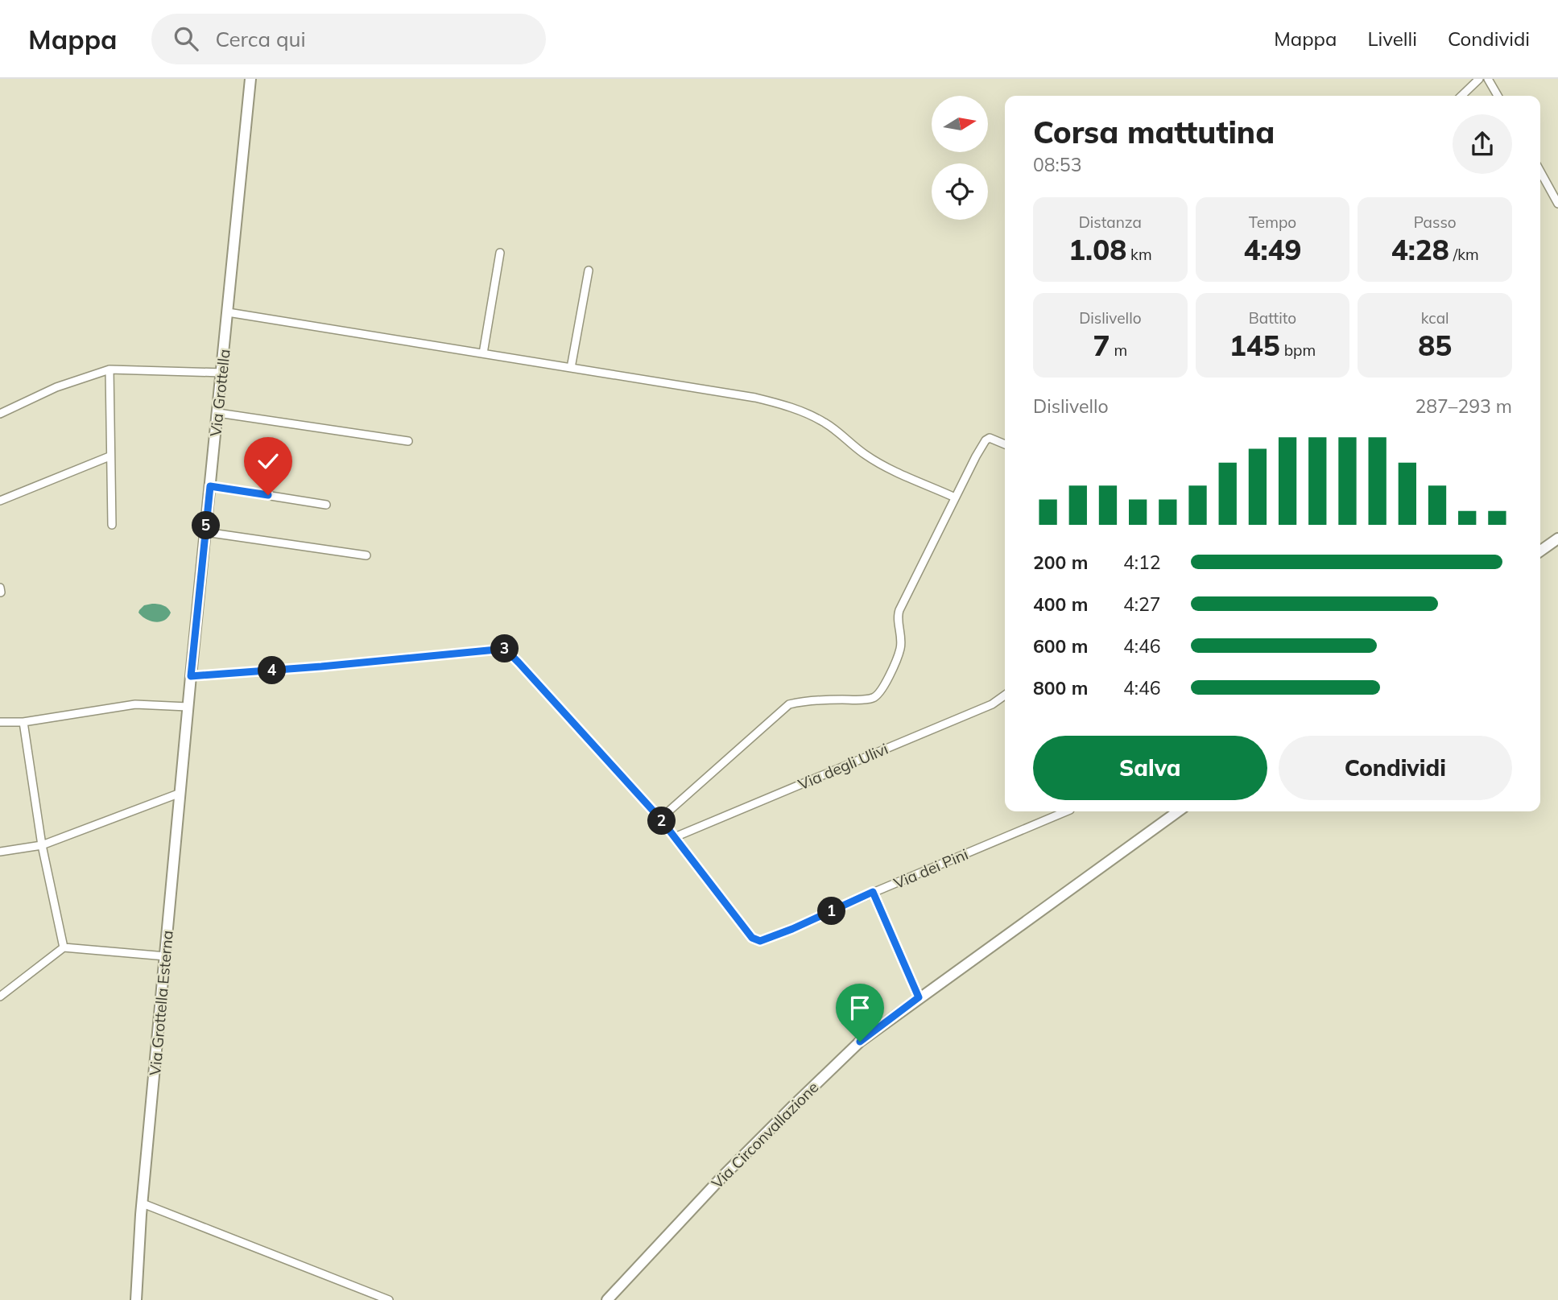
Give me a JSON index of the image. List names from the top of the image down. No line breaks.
{"streets":{"street":["Via Grottella","Via degli Ulivi","Via dei Pini","Via Grottella Esterna","Via Circonvallazione"]},"crossings":[["Via Grottella","Via Grottella Esterna"],["Via degli Ulivi","Via dei Pini"]],"north":"right","page":{"header":"Mappa","search":"Cerca qui","nav":["Mappa","Livelli","Condividi"],"heading":["Corsa mattutina","08:53"],"stats":[["Distanza","1.08 km"],["Tempo","4:49"],["Passo","4:28 /km"],["Dislivello","7 m"],["Battito","145 bpm"],["kcal","85"]],"chart":["Dislivello","287–293 m"],"pins":["5","3","4","2","1"],"list":[{"name":"200 m","note":"4:12"},{"name":"400 m","note":"4:27"},{"name":"600 m","note":"4:46"},{"name":"800 m","note":"4:46"}],"buttons":["Salva","Condividi"]}}
